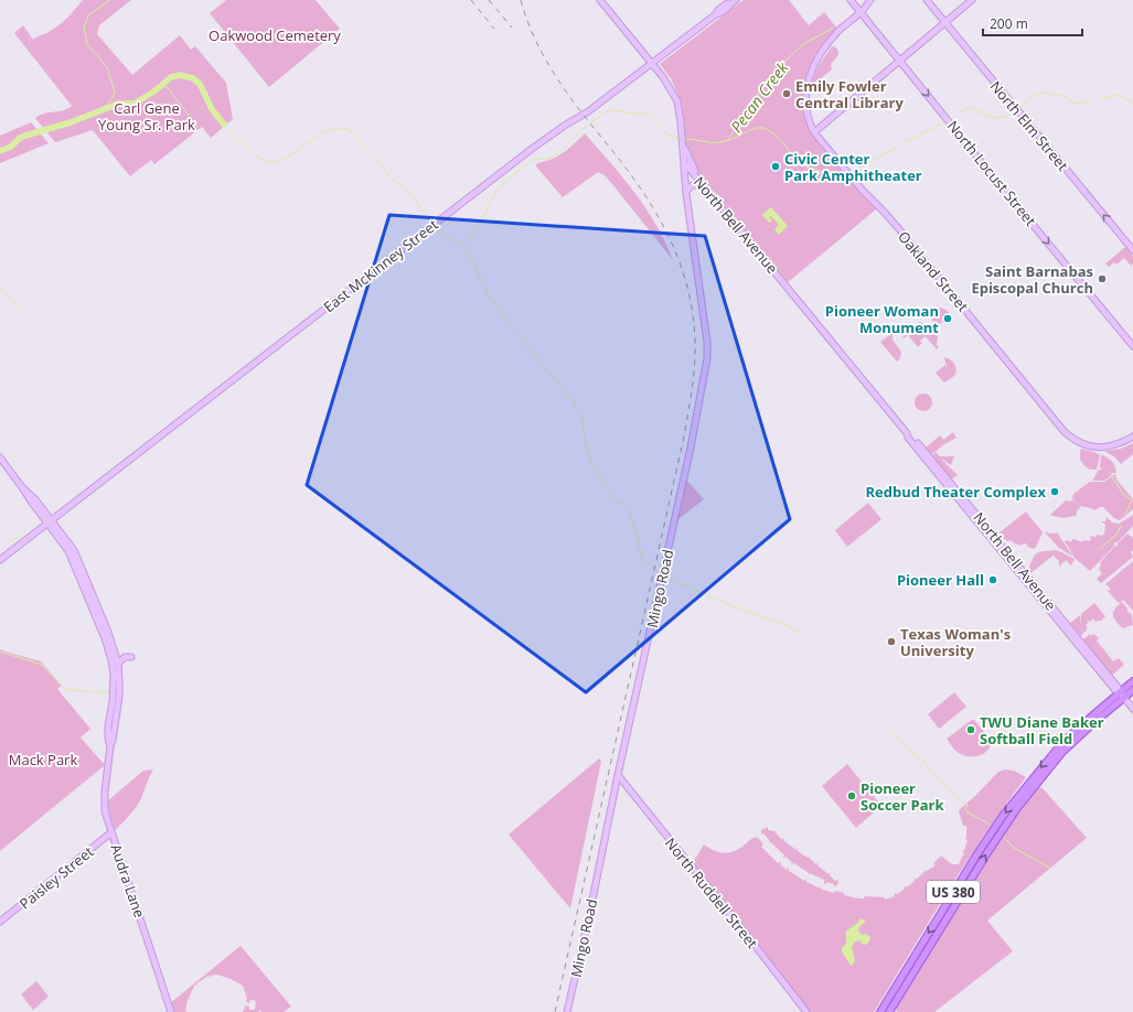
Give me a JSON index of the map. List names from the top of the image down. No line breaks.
{"streets":{"main road":["US 380"],"street":["North Elm Street","North Locust Street","North Bell Avenue","East McKinney Street","Oakland Street","Mingo Road","Paisley Street","Audra Lane","North Ruddell Street"]},"crossings":[["North Locust Street","Oakland Street"],["North Bell Avenue","East McKinney Street"],["North Bell Avenue","Mingo Road"],["North Bell Avenue","US 380"],["East McKinney Street","Audra Lane"],["Mingo Road","North Ruddell Street"],["Paisley Street","Audra Lane"]],"one_way":["North Elm Street","North Locust Street"],"water":["Pecan Creek"],"parks":["Oakwood Cemetery","Carl Gene Young Sr. Park","Mack Park"],"places":["Emily Fowler Central Library","Civic Center Park Amphitheater","Saint Barnabas Episcopal Church","Pioneer Woman Monument","Redbud Theater Complex","Pioneer Hall","Texas Woman's University","TWU Diane Baker Softball Field","Pioneer Soccer Park"],"scale_bar":"200 m"}
